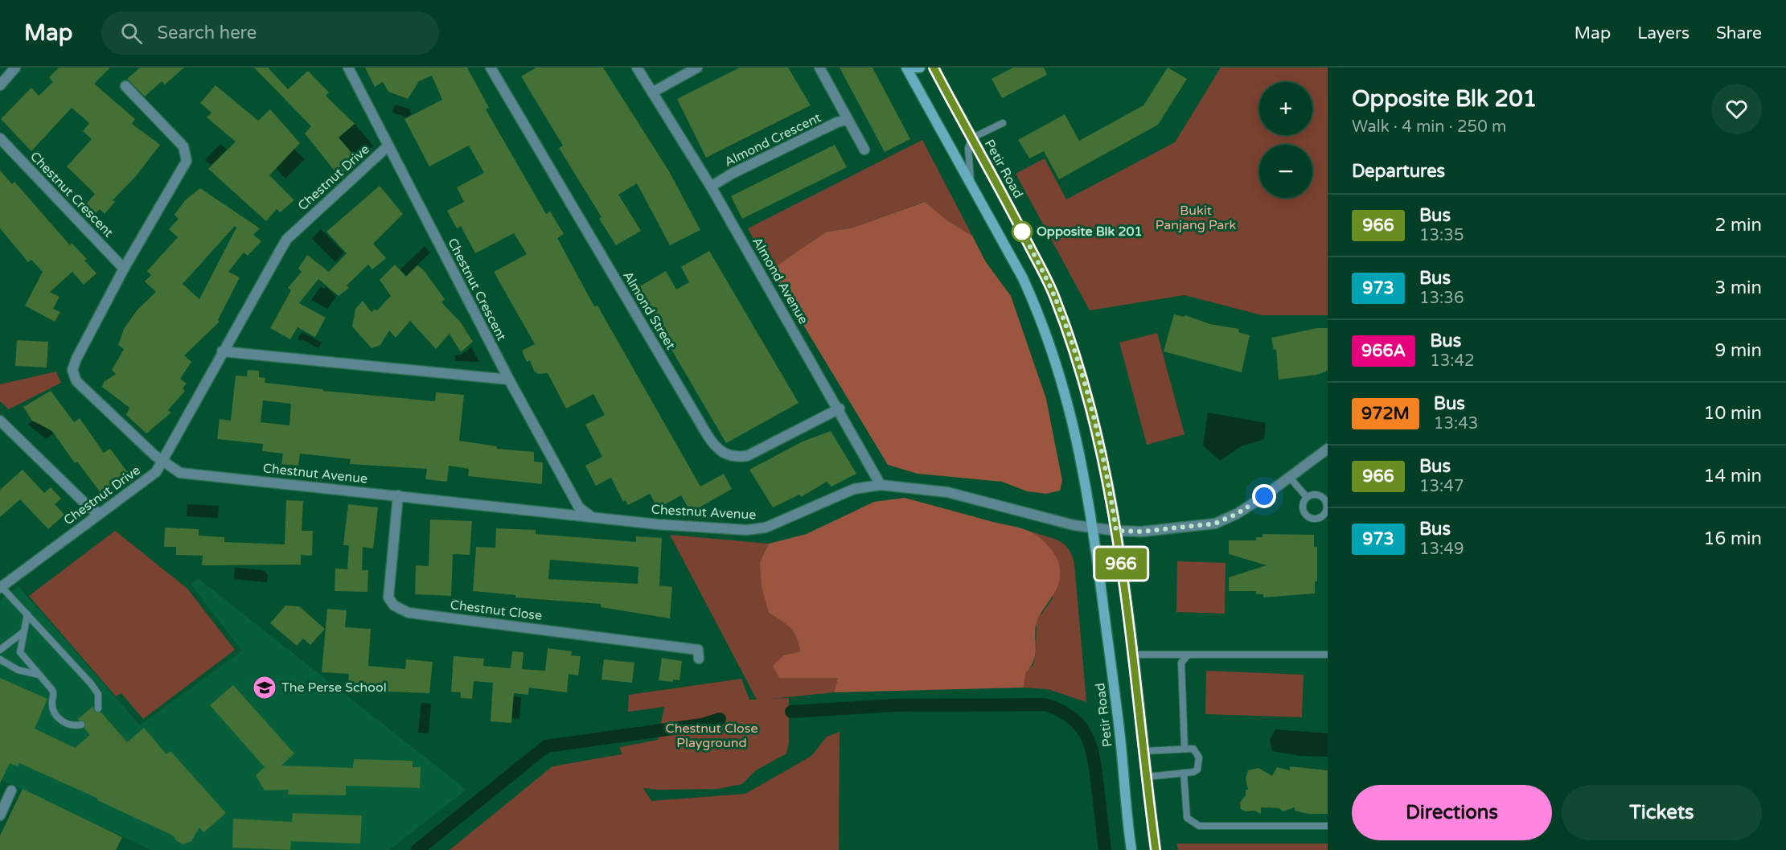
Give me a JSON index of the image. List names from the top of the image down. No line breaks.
{"streets":{"main road":["Petir Road"],"street":["Almond Crescent","Chestnut Drive","Chestnut Crescent","Almond Avenue","Almond Street","Chestnut Avenue","Chestnut Close"]},"crossings":[["Almond Crescent","Almond Avenue"],["Petir Road","Chestnut Avenue"],["Chestnut Drive","Chestnut Crescent"],["Chestnut Drive","Chestnut Avenue"],["Chestnut Crescent","Chestnut Avenue"],["Almond Avenue","Almond Street"],["Almond Avenue","Chestnut Avenue"],["Chestnut Avenue","Chestnut Close"]],"parks":["Bukit Panjang Park","Chestnut Close Playground"],"places":{"other":["Opposite Blk 201"],"school or university":["The Perse School"]},"lines":["bus line 966"],"page":{"header":"Map","search":"Search here","nav":["Map","Layers","Share"],"on_map":"966","heading":[["Opposite Blk 201","Walk · 4 min · 250 m"],"Departures"],"map_buttons":["+","−"],"list":[{"mark":"966","name":"Bus","note":"13:35","value":"2 min"},{"mark":"973","name":"Bus","note":"13:36","value":"3 min"},{"mark":"966A","name":"Bus","note":"13:42","value":"9 min"},{"mark":"972M","name":"Bus","note":"13:43","value":"10 min"},{"mark":"966","name":"Bus","note":"13:47","value":"14 min"},{"mark":"973","name":"Bus","note":"13:49","value":"16 min"}],"buttons":["Directions","Tickets"]}}
